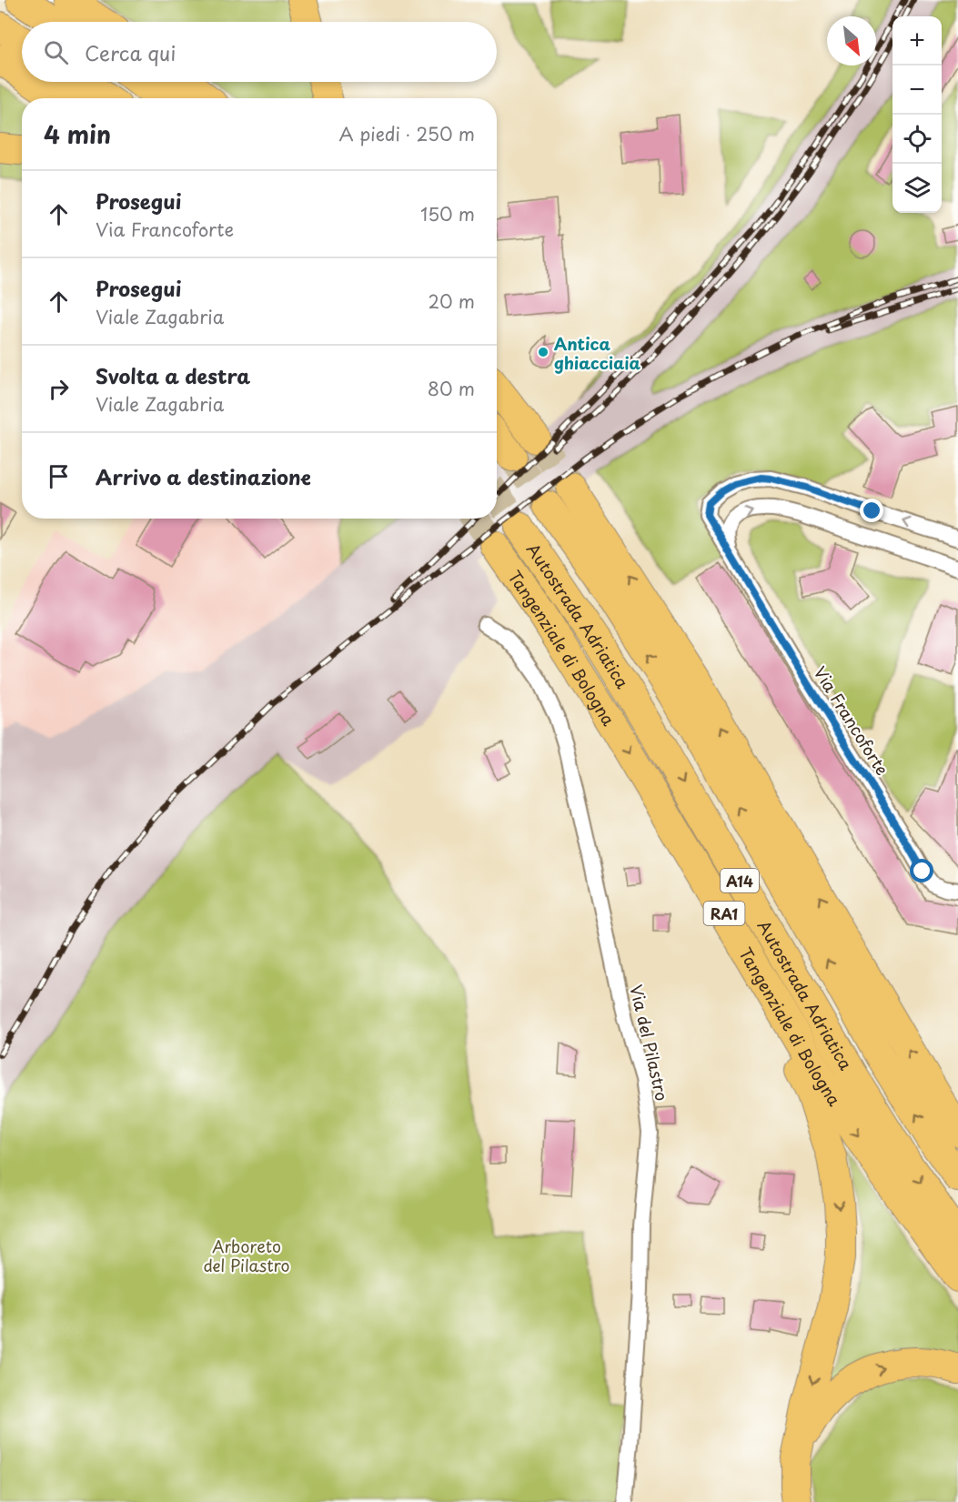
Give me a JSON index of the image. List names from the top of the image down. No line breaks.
{"streets":{"highway":["Autostrada Adriatica","Tangenziale di Bologna","A14","RA1"],"street":["Via Francoforte","Via del Pilastro"]},"parks":["Arboreto del Pilastro"],"places":["Antica ghiacciaia"],"north":"bottom right","page":{"map_buttons":["+","−"],"search":"Cerca qui","heading":["4 min","A piedi · 250 m"],"list":[["Prosegui","Via Francoforte","150 m"],["Prosegui","Viale Zagabria","20 m"],["Svolta a destra","Viale Zagabria","80 m"],"Arrivo a destinazione"]}}
